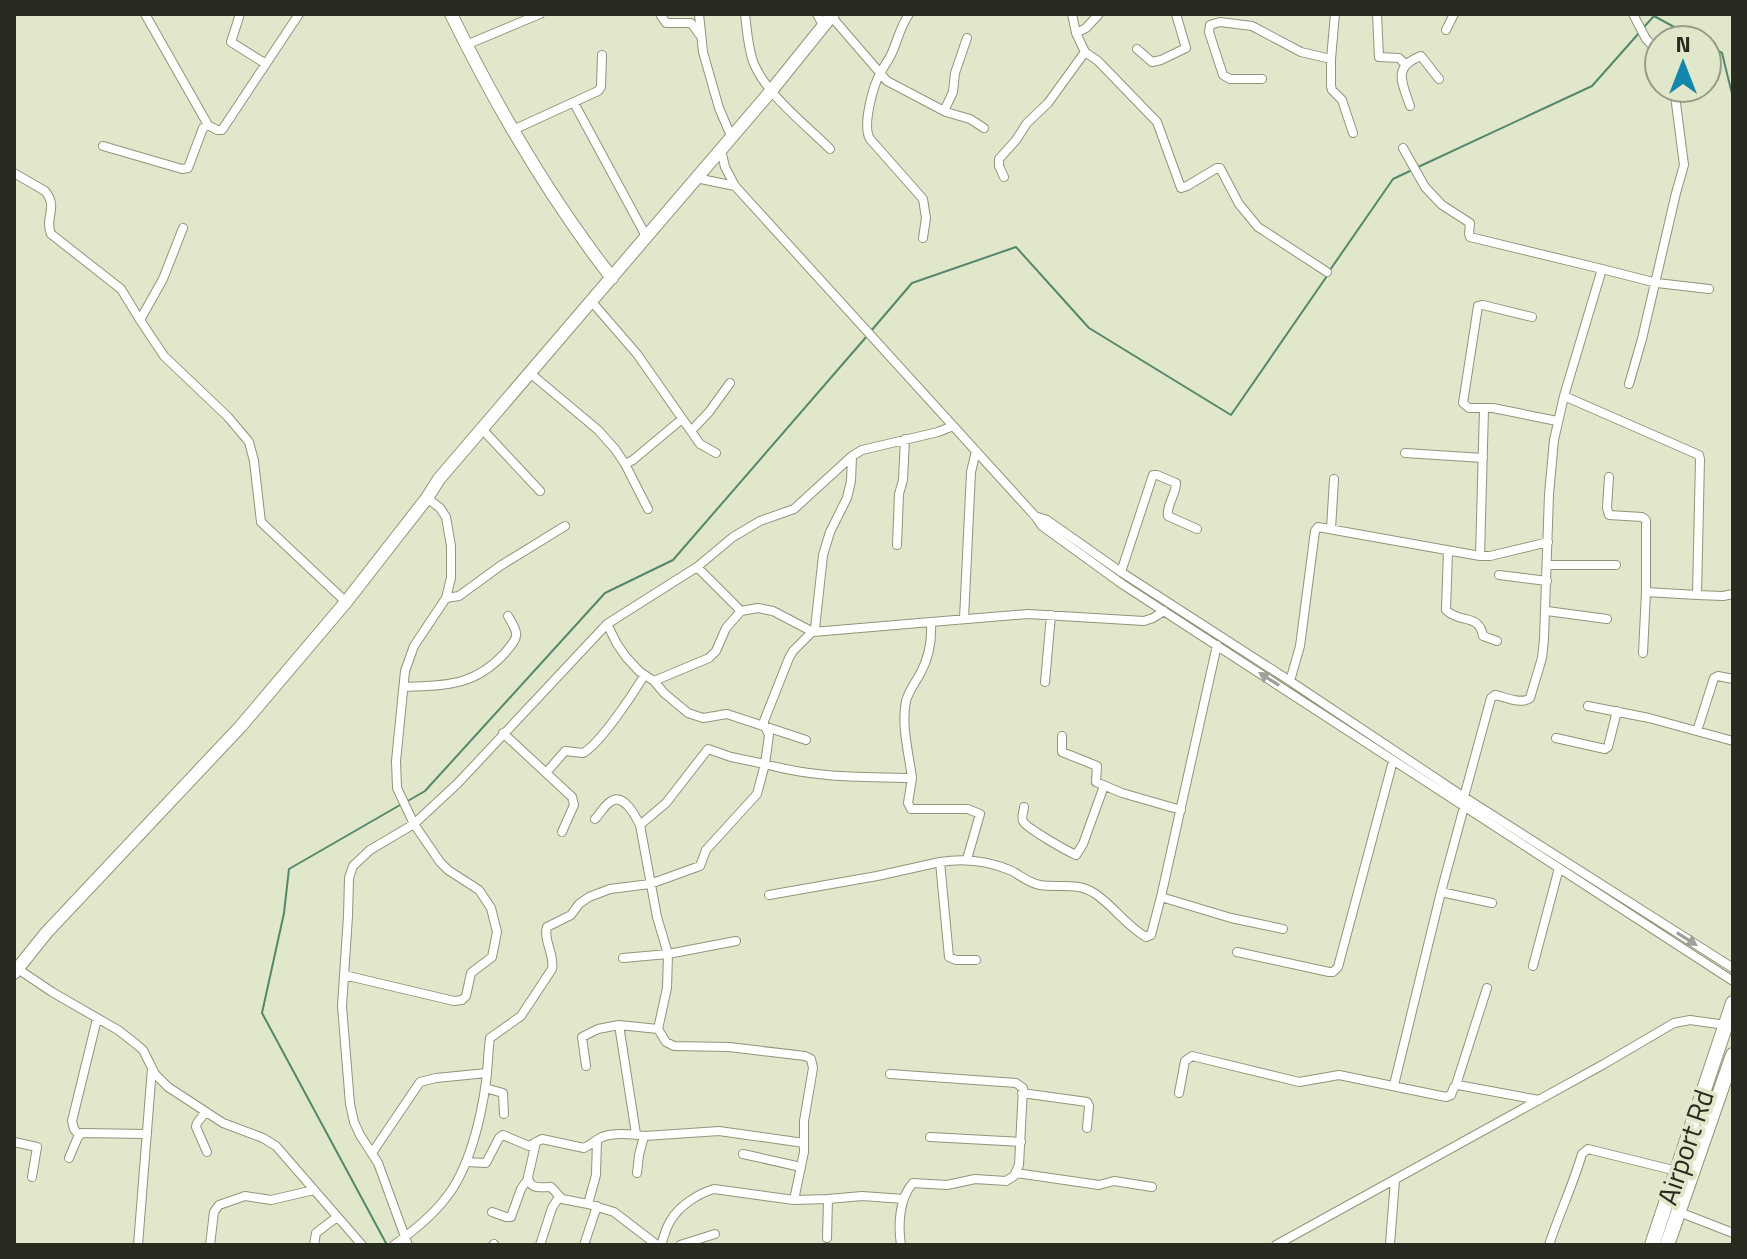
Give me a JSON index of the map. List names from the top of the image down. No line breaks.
{"streets":{"main road":["Airport Rd"]},"north":"top"}
